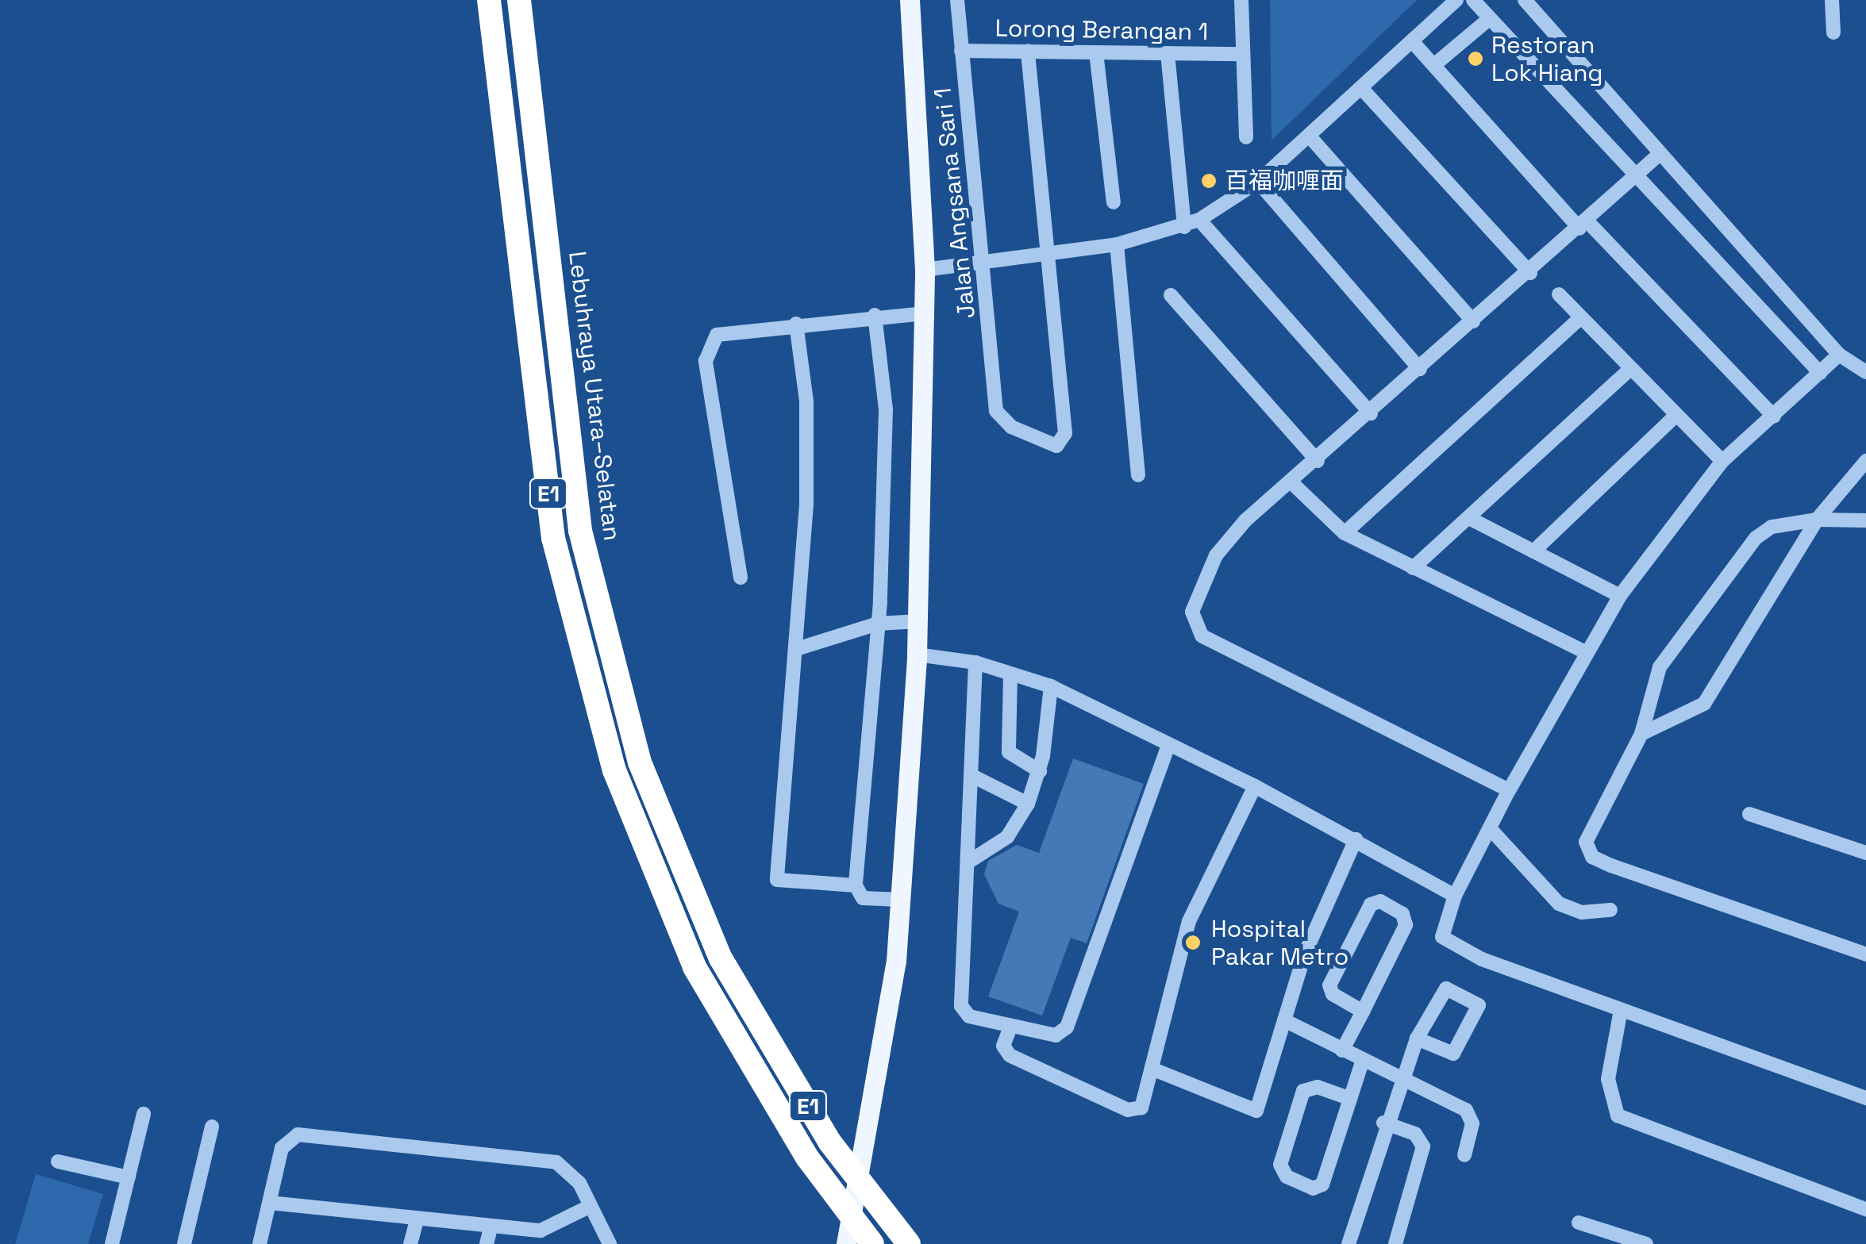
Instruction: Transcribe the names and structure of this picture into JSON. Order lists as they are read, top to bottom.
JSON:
{
  "streets": {
    "highway": ["Lebuhraya Utara–Selatan", "E1"],
    "street": ["Lorong Berangan 1", "Jalan Angsana Sari 1"]
  },
  "crossings": [
    ["Lorong Berangan 1", "Jalan Angsana Sari 1"]
  ],
  "places": ["Restoran Lok Hiang", "百福咖喱面", "Hospital Pakar Metro"]
}
